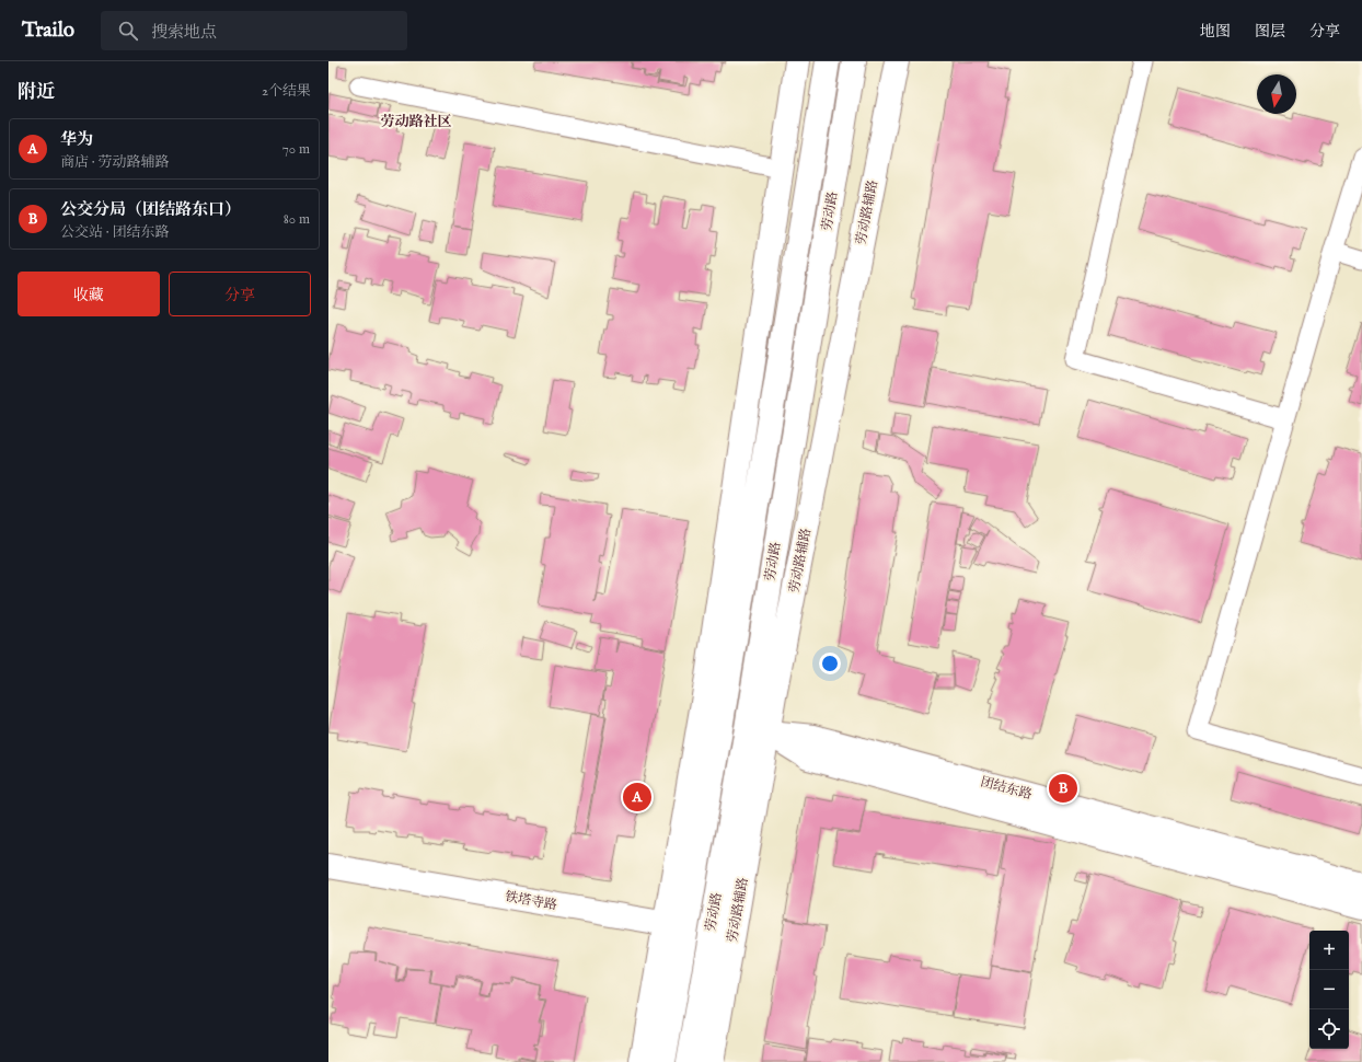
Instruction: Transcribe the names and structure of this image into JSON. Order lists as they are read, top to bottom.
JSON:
{
  "streets": {
    "street": [
      "劳动路",
      "劳动路辅路",
      "团结东路",
      "铁塔寺路"
    ]
  },
  "crossings": [
    ["劳动路", "劳动路辅路"],
    ["劳动路", "团结东路"],
    ["劳动路", "铁塔寺路"],
    ["劳动路辅路", "团结东路"],
    ["劳动路辅路", "铁塔寺路"]
  ],
  "districts": ["劳动路社区"],
  "north": "bottom",
  "page": {
    "header": "Trailo",
    "search": "搜索地点",
    "nav": ["地图", "图层", "分享"],
    "heading": ["附近", "2个结果"],
    "list": [
      {
        "mark": "A",
        "name": "华为",
        "note": "商店 · 劳动路辅路",
        "value": "70 m"
      },
      {
        "mark": "B",
        "name": "公交分局（团结路东口）",
        "note": "公交站 · 团结东路",
        "value": "80 m"
      }
    ],
    "buttons": ["收藏", "分享"],
    "pins": ["B", "A"],
    "map_buttons": ["+", "−"]
  }
}
